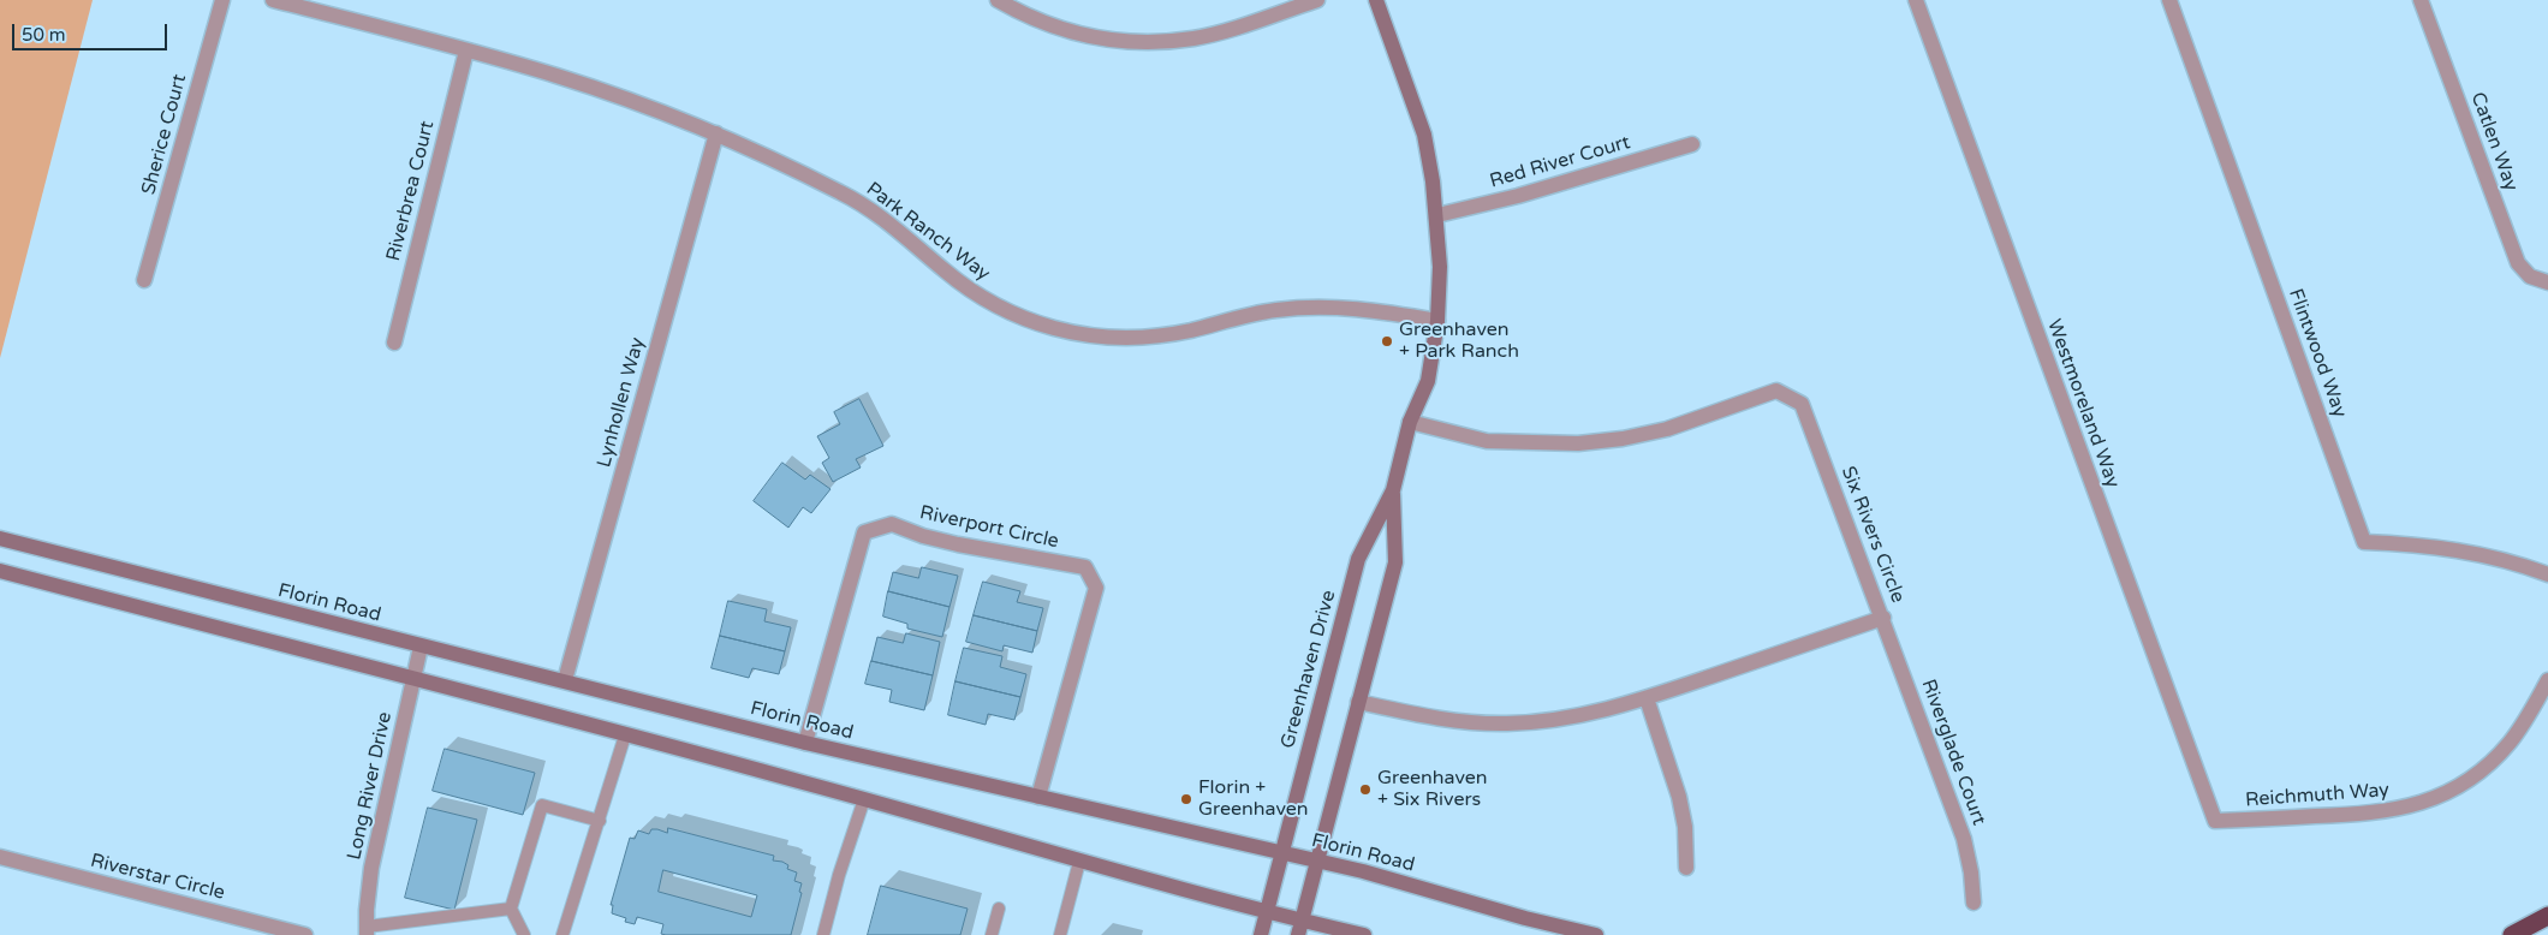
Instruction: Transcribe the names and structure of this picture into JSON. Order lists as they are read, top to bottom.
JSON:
{
  "streets": {
    "main road": ["Florin Road", "Greenhaven Drive"],
    "street": [
      "Sherice Court",
      "Catlen Way",
      "Red River Court",
      "Riverbrea Court",
      "Park Ranch Way",
      "Flintwood Way",
      "Lynhollen Way",
      "Westmoreland Way",
      "Riverport Circle",
      "Six Rivers Circle",
      "Riverglade Court",
      "Long River Drive",
      "Reichmuth Way",
      "Riverstar Circle"
    ]
  },
  "crossings": [
    ["Red River Court", "Greenhaven Drive"],
    ["Riverbrea Court", "Park Ranch Way"],
    ["Park Ranch Way", "Lynhollen Way"],
    ["Park Ranch Way", "Greenhaven Drive"],
    ["Lynhollen Way", "Florin Road"],
    ["Westmoreland Way", "Reichmuth Way"],
    ["Riverport Circle", "Florin Road"],
    ["Six Rivers Circle", "Greenhaven Drive"],
    ["Six Rivers Circle", "Riverglade Court"],
    ["Florin Road", "Greenhaven Drive"],
    ["Florin Road", "Long River Drive"]
  ],
  "places": ["Greenhaven + Park Ranch", "Greenhaven + Six Rivers", "Florin + Greenhaven"],
  "scale_bar": "50 m"
}
